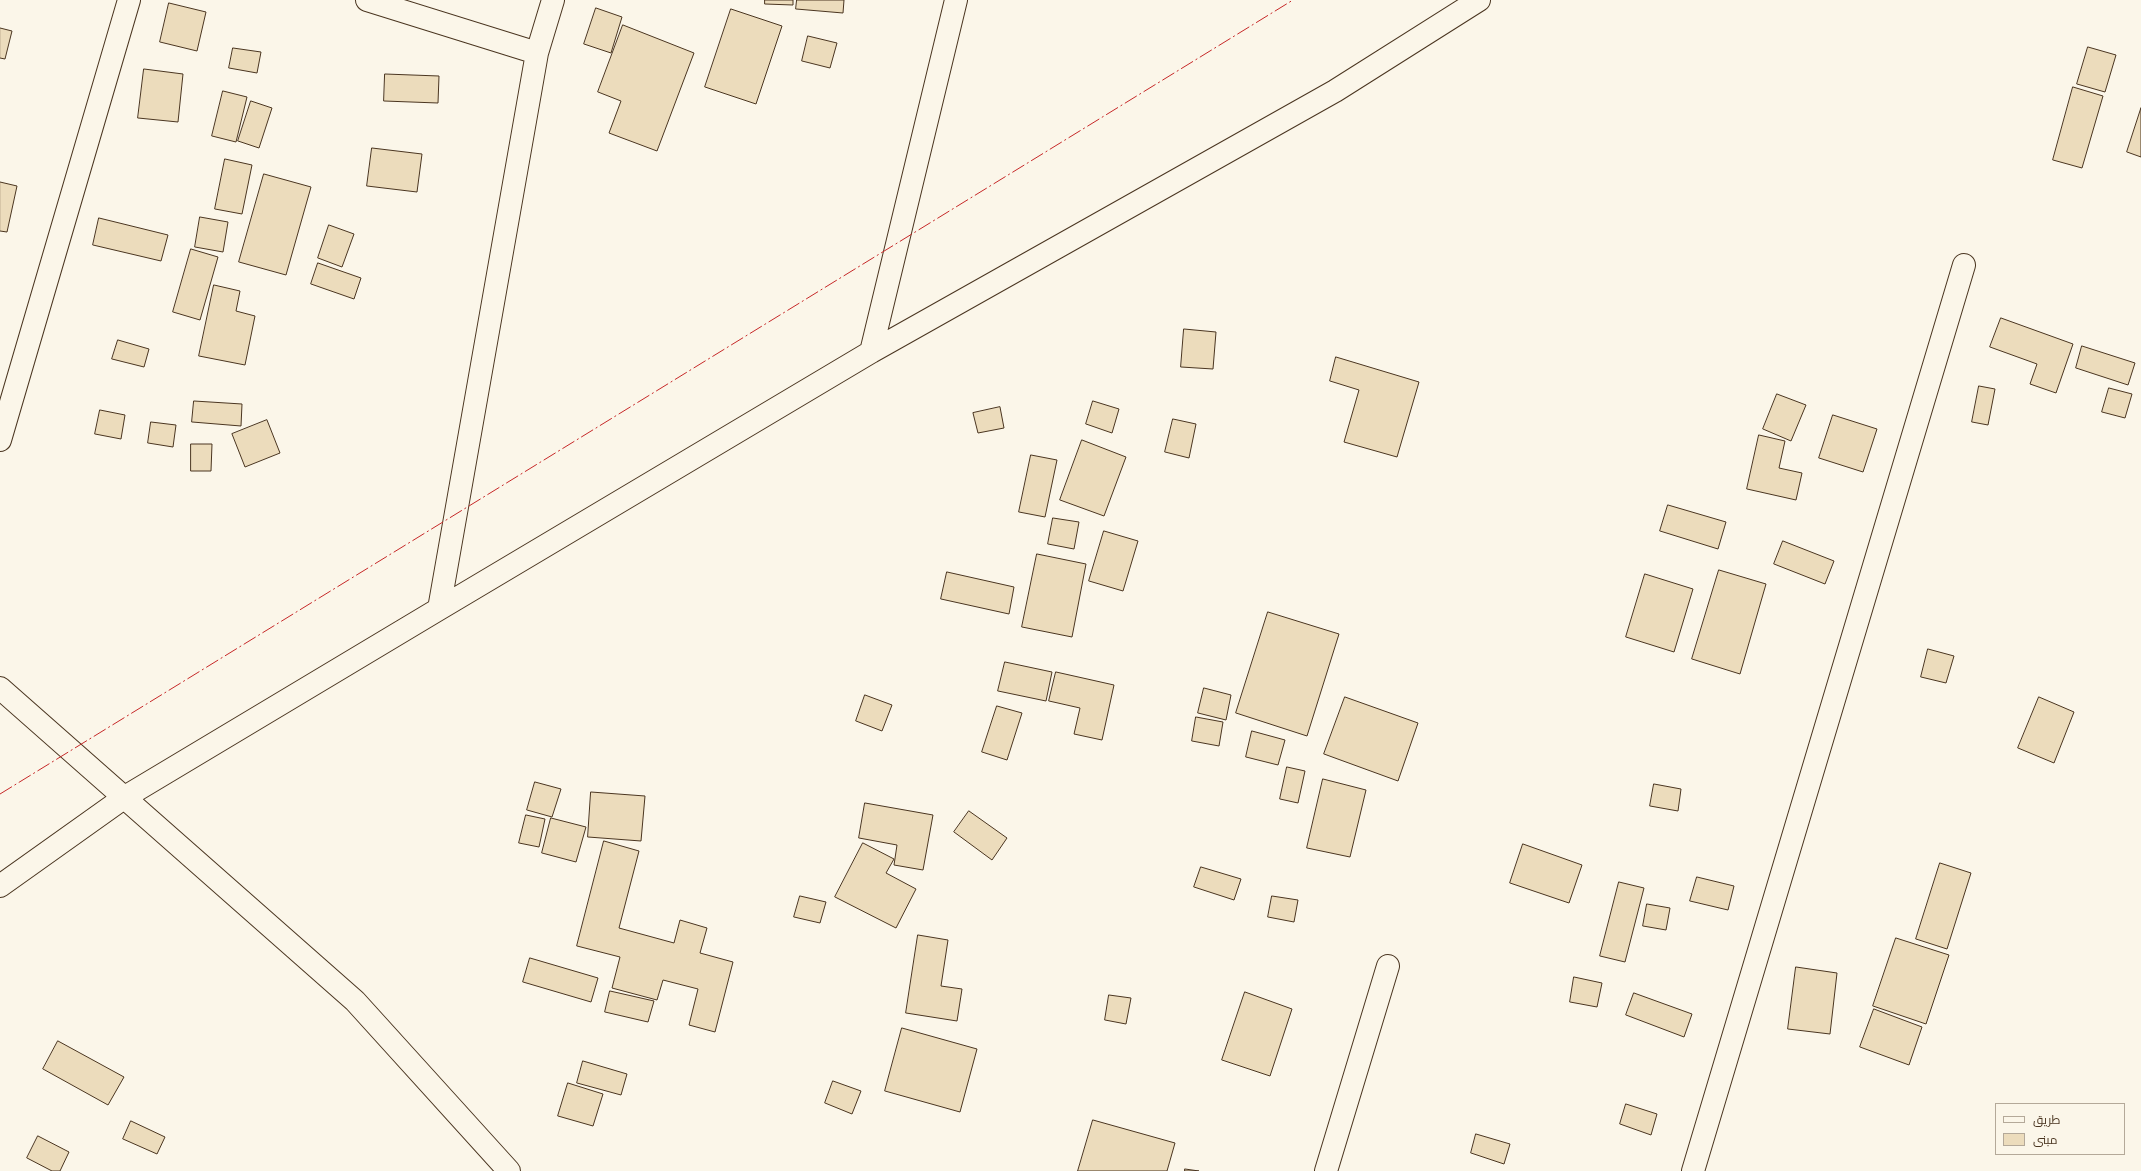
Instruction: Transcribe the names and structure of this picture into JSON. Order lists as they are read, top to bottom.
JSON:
{
  "legend": ["طريق", "مبنى"]
}
